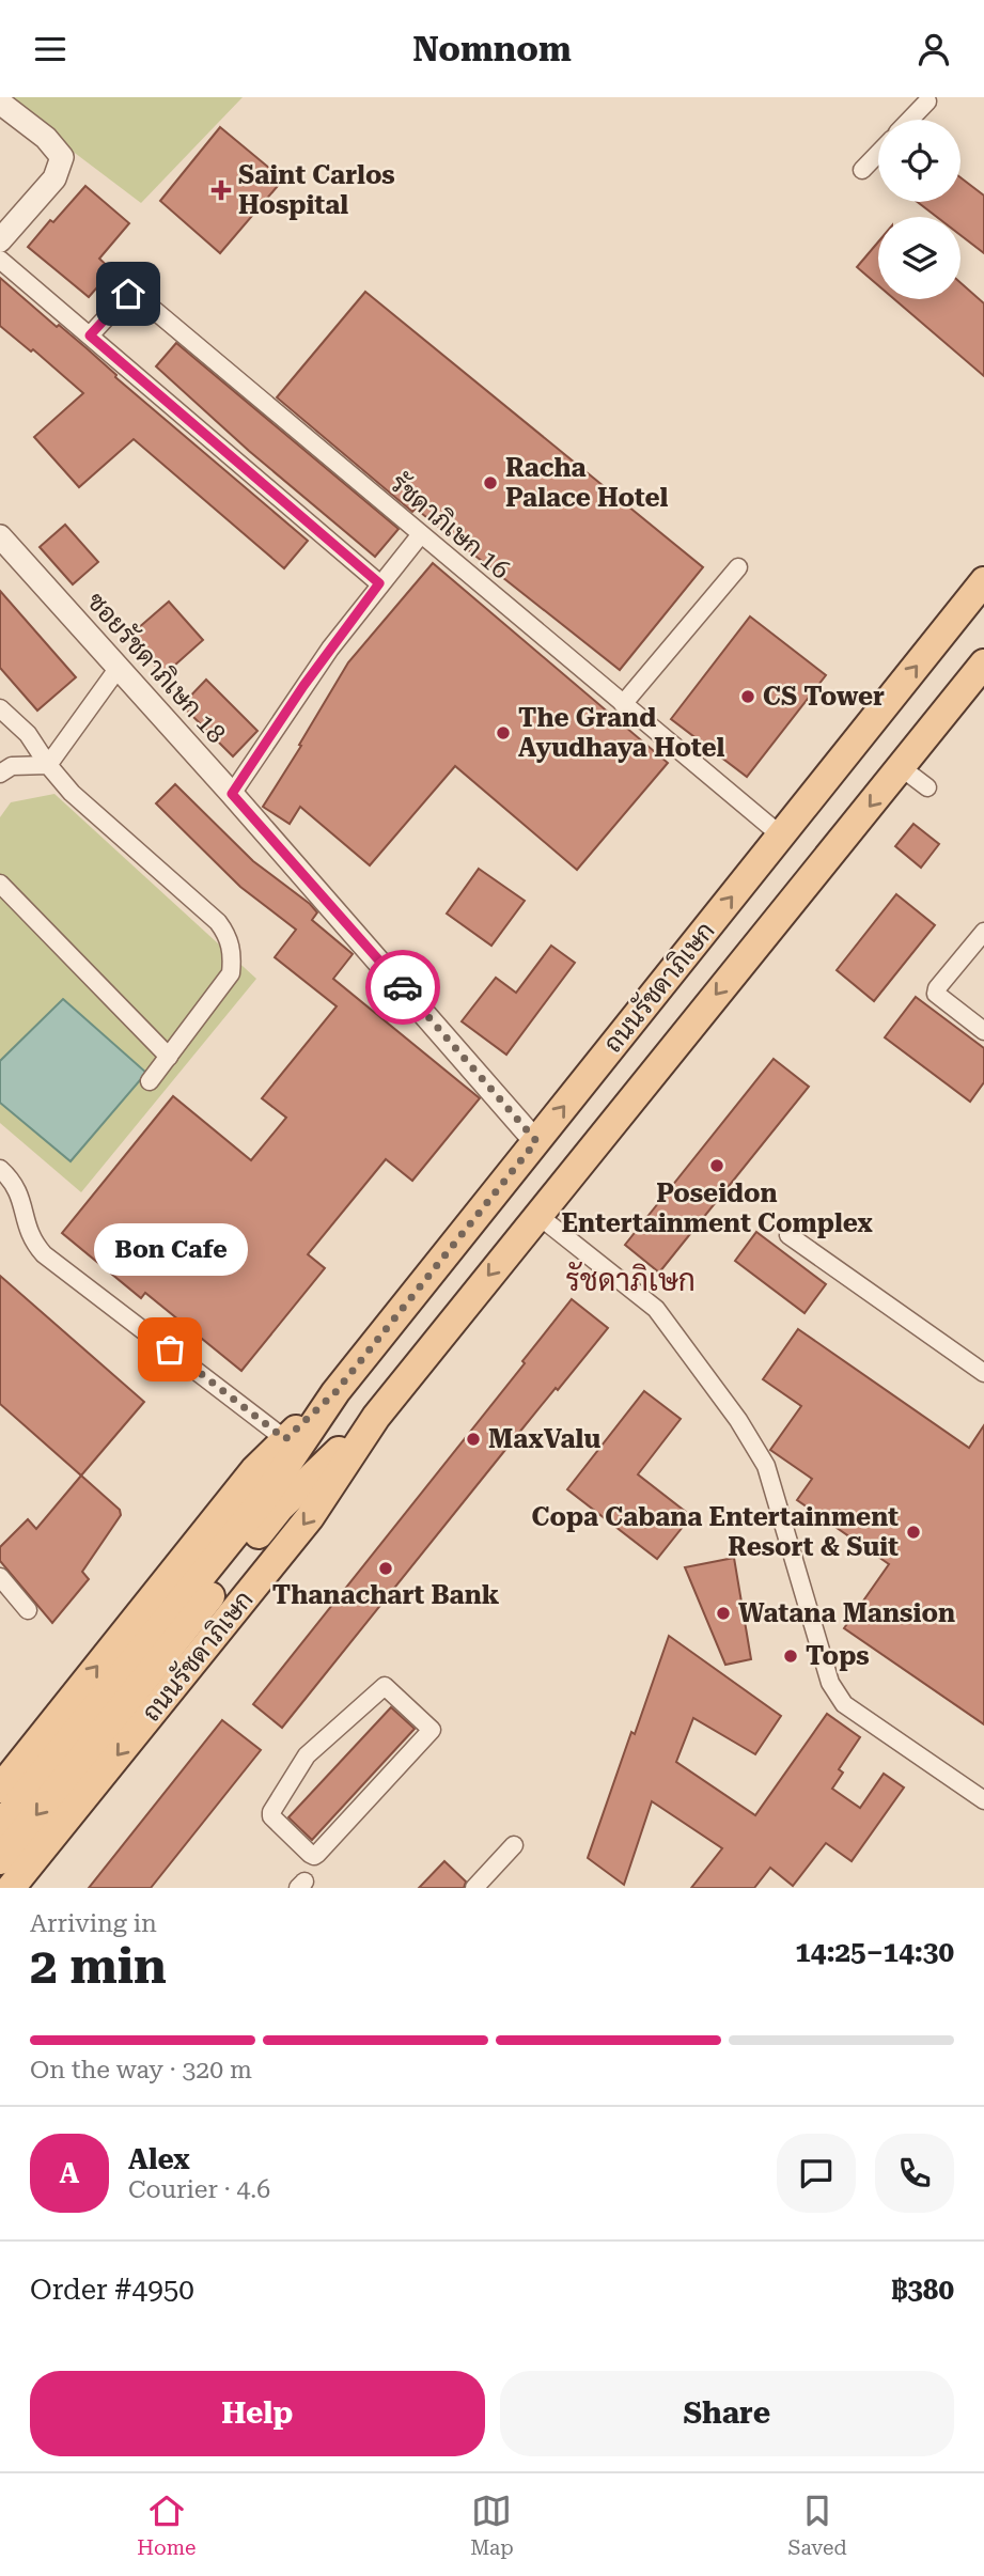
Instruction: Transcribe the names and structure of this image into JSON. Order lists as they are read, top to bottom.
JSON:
{
  "streets": {
    "main road": ["ถนนรัชดาภิเษก"],
    "street": ["รัชดาภิเษก 16", "ซอยรัชดาภิเษก 18"]
  },
  "crossings": [
    ["รัชดาภิเษก 16", "ถนนรัชดาภิเษก"],
    ["ซอยรัชดาภิเษก 18", "ถนนรัชดาภิเษก"]
  ],
  "districts": ["รัชดาภิเษก"],
  "places": {
    "health": ["Saint Carlos Hospital"],
    "other": [
      "Racha Palace Hotel",
      "CS Tower",
      "The Grand Ayudhaya Hotel",
      "Poseidon Entertainment Complex",
      "Bon Cafe",
      "MaxValu",
      "Copa Cabana Entertainment Resort & Suit",
      "Thanachart Bank",
      "Watana Mansion",
      "Tops"
    ]
  },
  "page": {
    "header": "Nomnom",
    "bubble": "Bon Cafe",
    "heading": ["2 min", "Arriving in", "14:25–14:30"],
    "panel": [
      "Alex",
      "Courier · 4.6",
      "Order #4950",
      "฿380"
    ],
    "bar": "On the way · 320 m",
    "round": "A",
    "buttons": ["Help", "Share"],
    "tabs": ["Home", "Map", "Saved"]
  }
}
